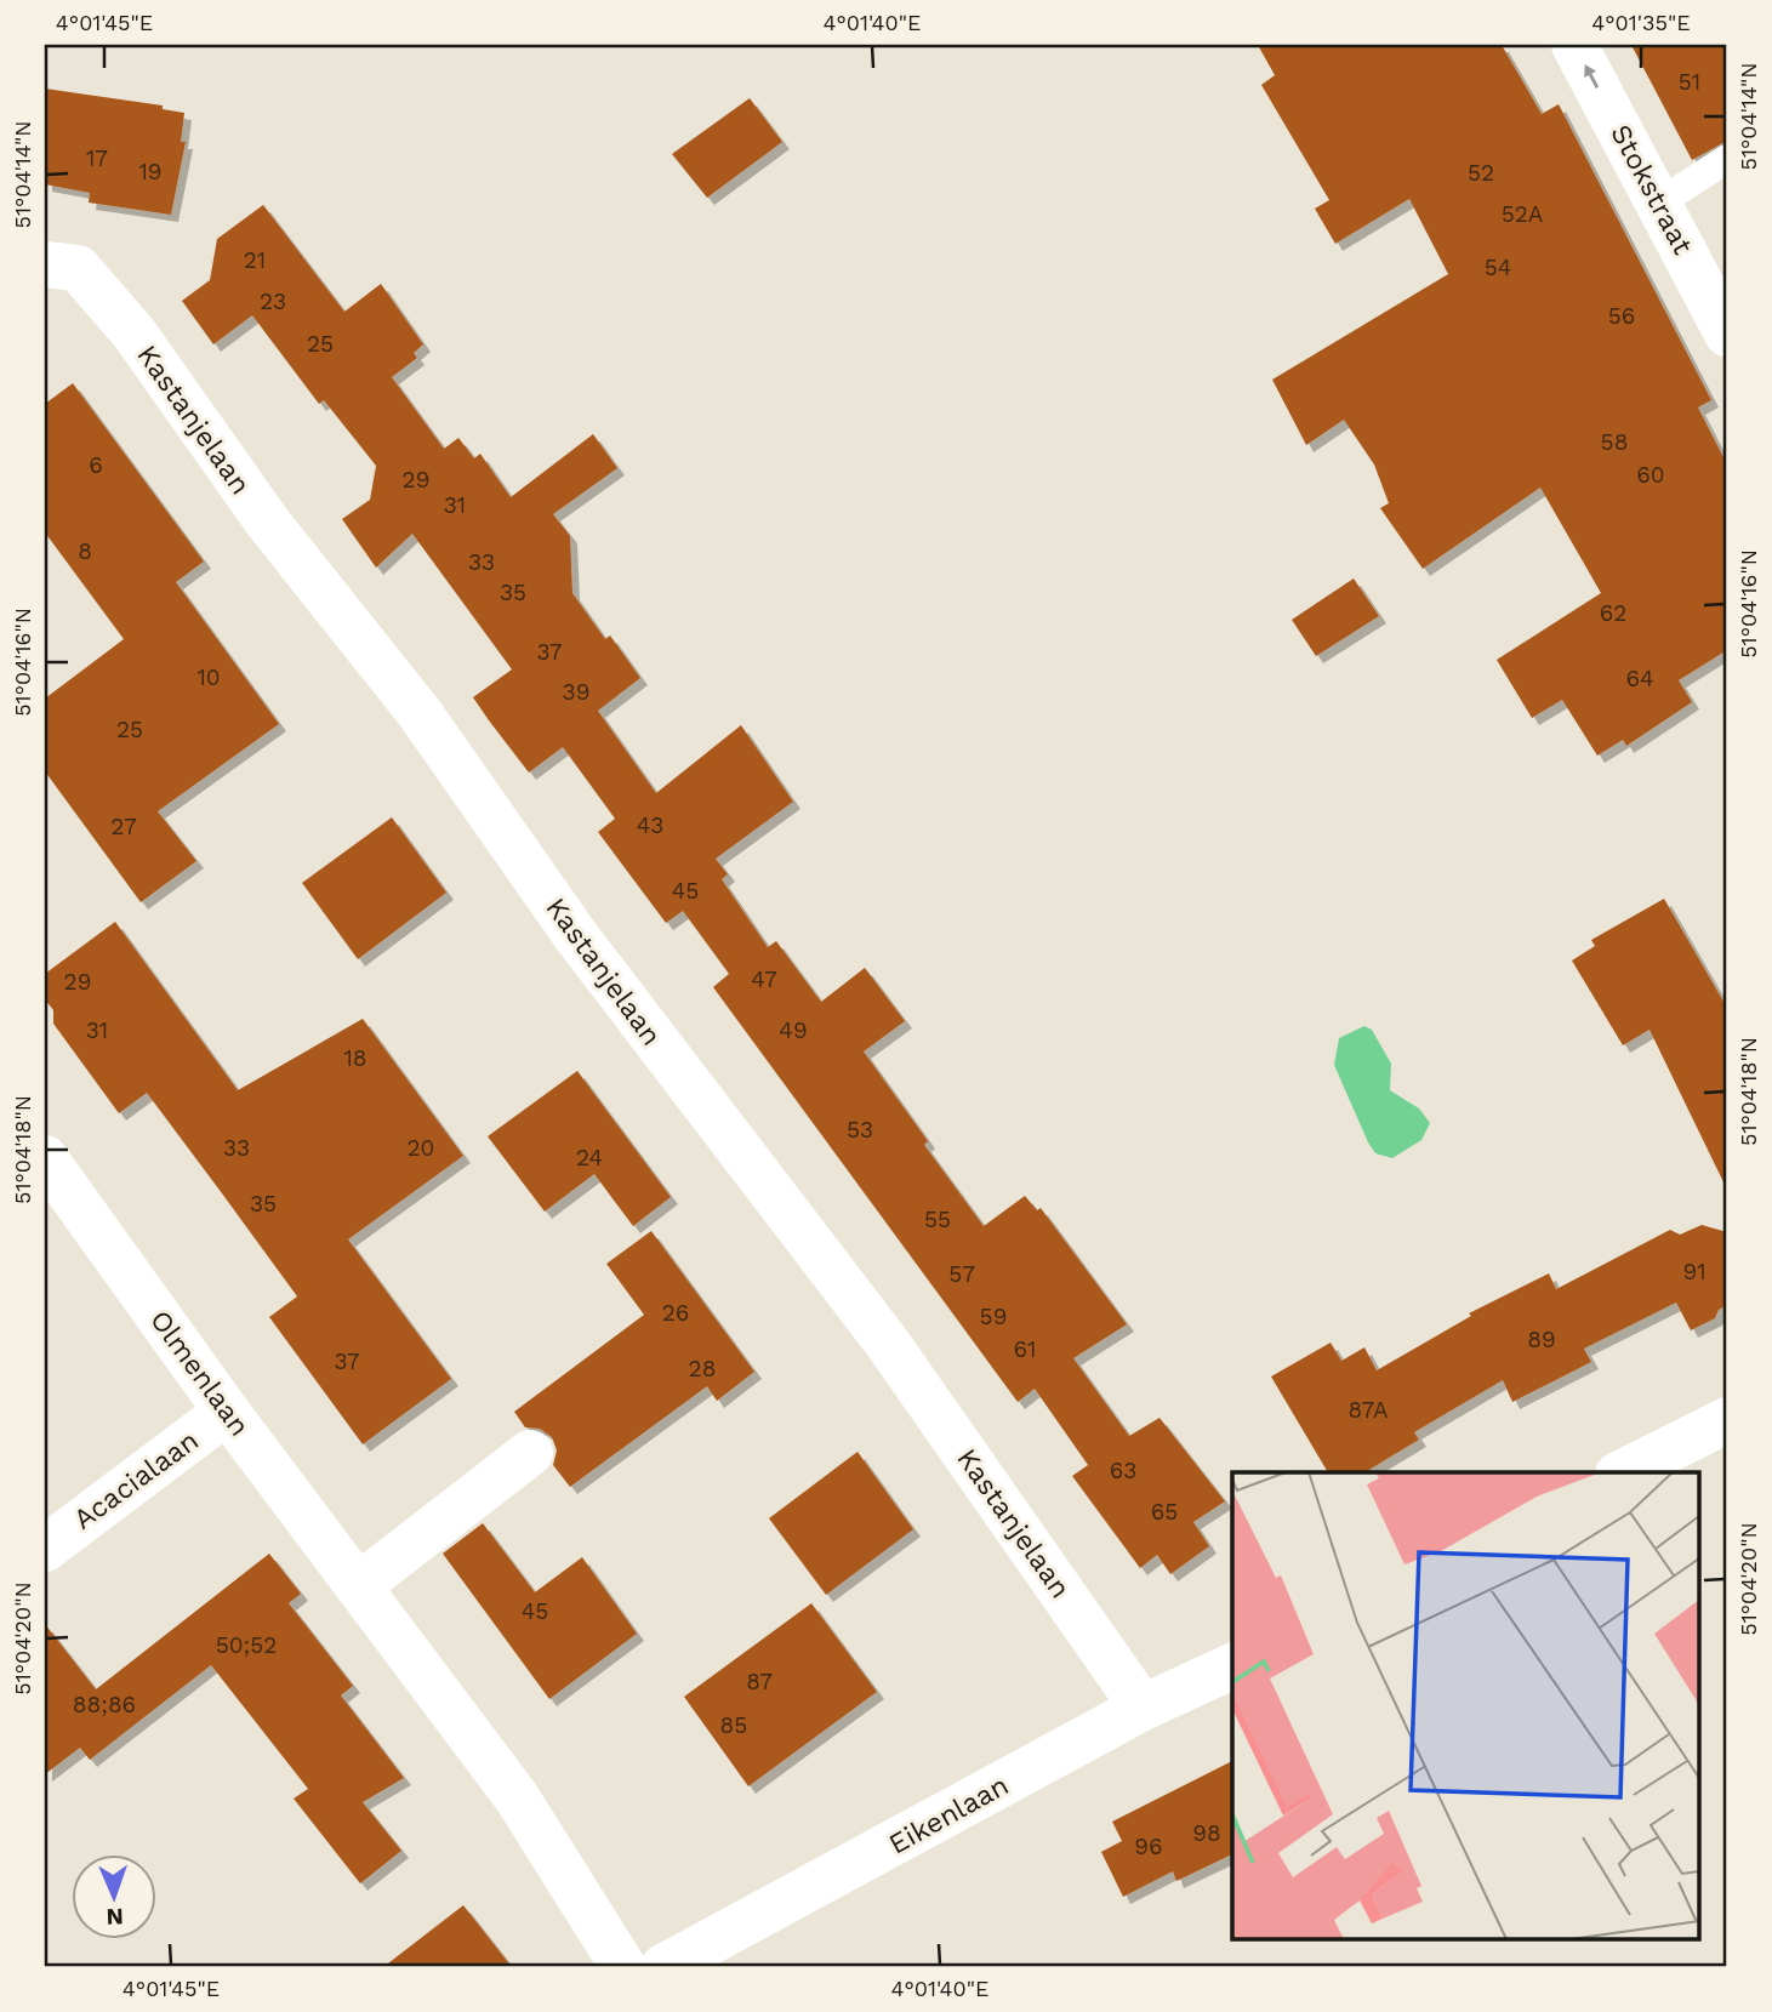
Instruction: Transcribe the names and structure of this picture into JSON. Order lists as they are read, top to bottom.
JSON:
{
  "streets": {
    "street": [
      "Stokstraat",
      "Kastanjelaan",
      "Olmenlaan",
      "Acacialaan",
      "Eikenlaan"
    ]
  },
  "crossings": [
    ["Kastanjelaan", "Eikenlaan"],
    ["Olmenlaan", "Acacialaan"]
  ],
  "one_way": ["Stokstraat"],
  "house_numbers": [
    "51",
    "17",
    "19",
    "52",
    "52A",
    "21",
    "54",
    "23",
    "56",
    "25",
    "58",
    "6",
    "60",
    "29",
    "31",
    "8",
    "33",
    "35",
    "62",
    "37",
    "10",
    "64",
    "39",
    "25",
    "43",
    "27",
    "45",
    "47",
    "29",
    "31",
    "49",
    "18",
    "53",
    "33",
    "20",
    "24",
    "35",
    "55",
    "91",
    "57",
    "26",
    "59",
    "89",
    "61",
    "37",
    "28",
    "87A",
    "63",
    "65",
    "45",
    "50;52",
    "87",
    "88;86",
    "85",
    "98",
    "96"
  ],
  "north": "bottom",
  "coordinates": [
    "4°01'45\"E",
    "4°01'40\"E",
    "4°01'35\"E",
    "51°04'14\"N",
    "51°04'16\"N",
    "51°04'18\"N",
    "51°04'20\"N"
  ]
}
